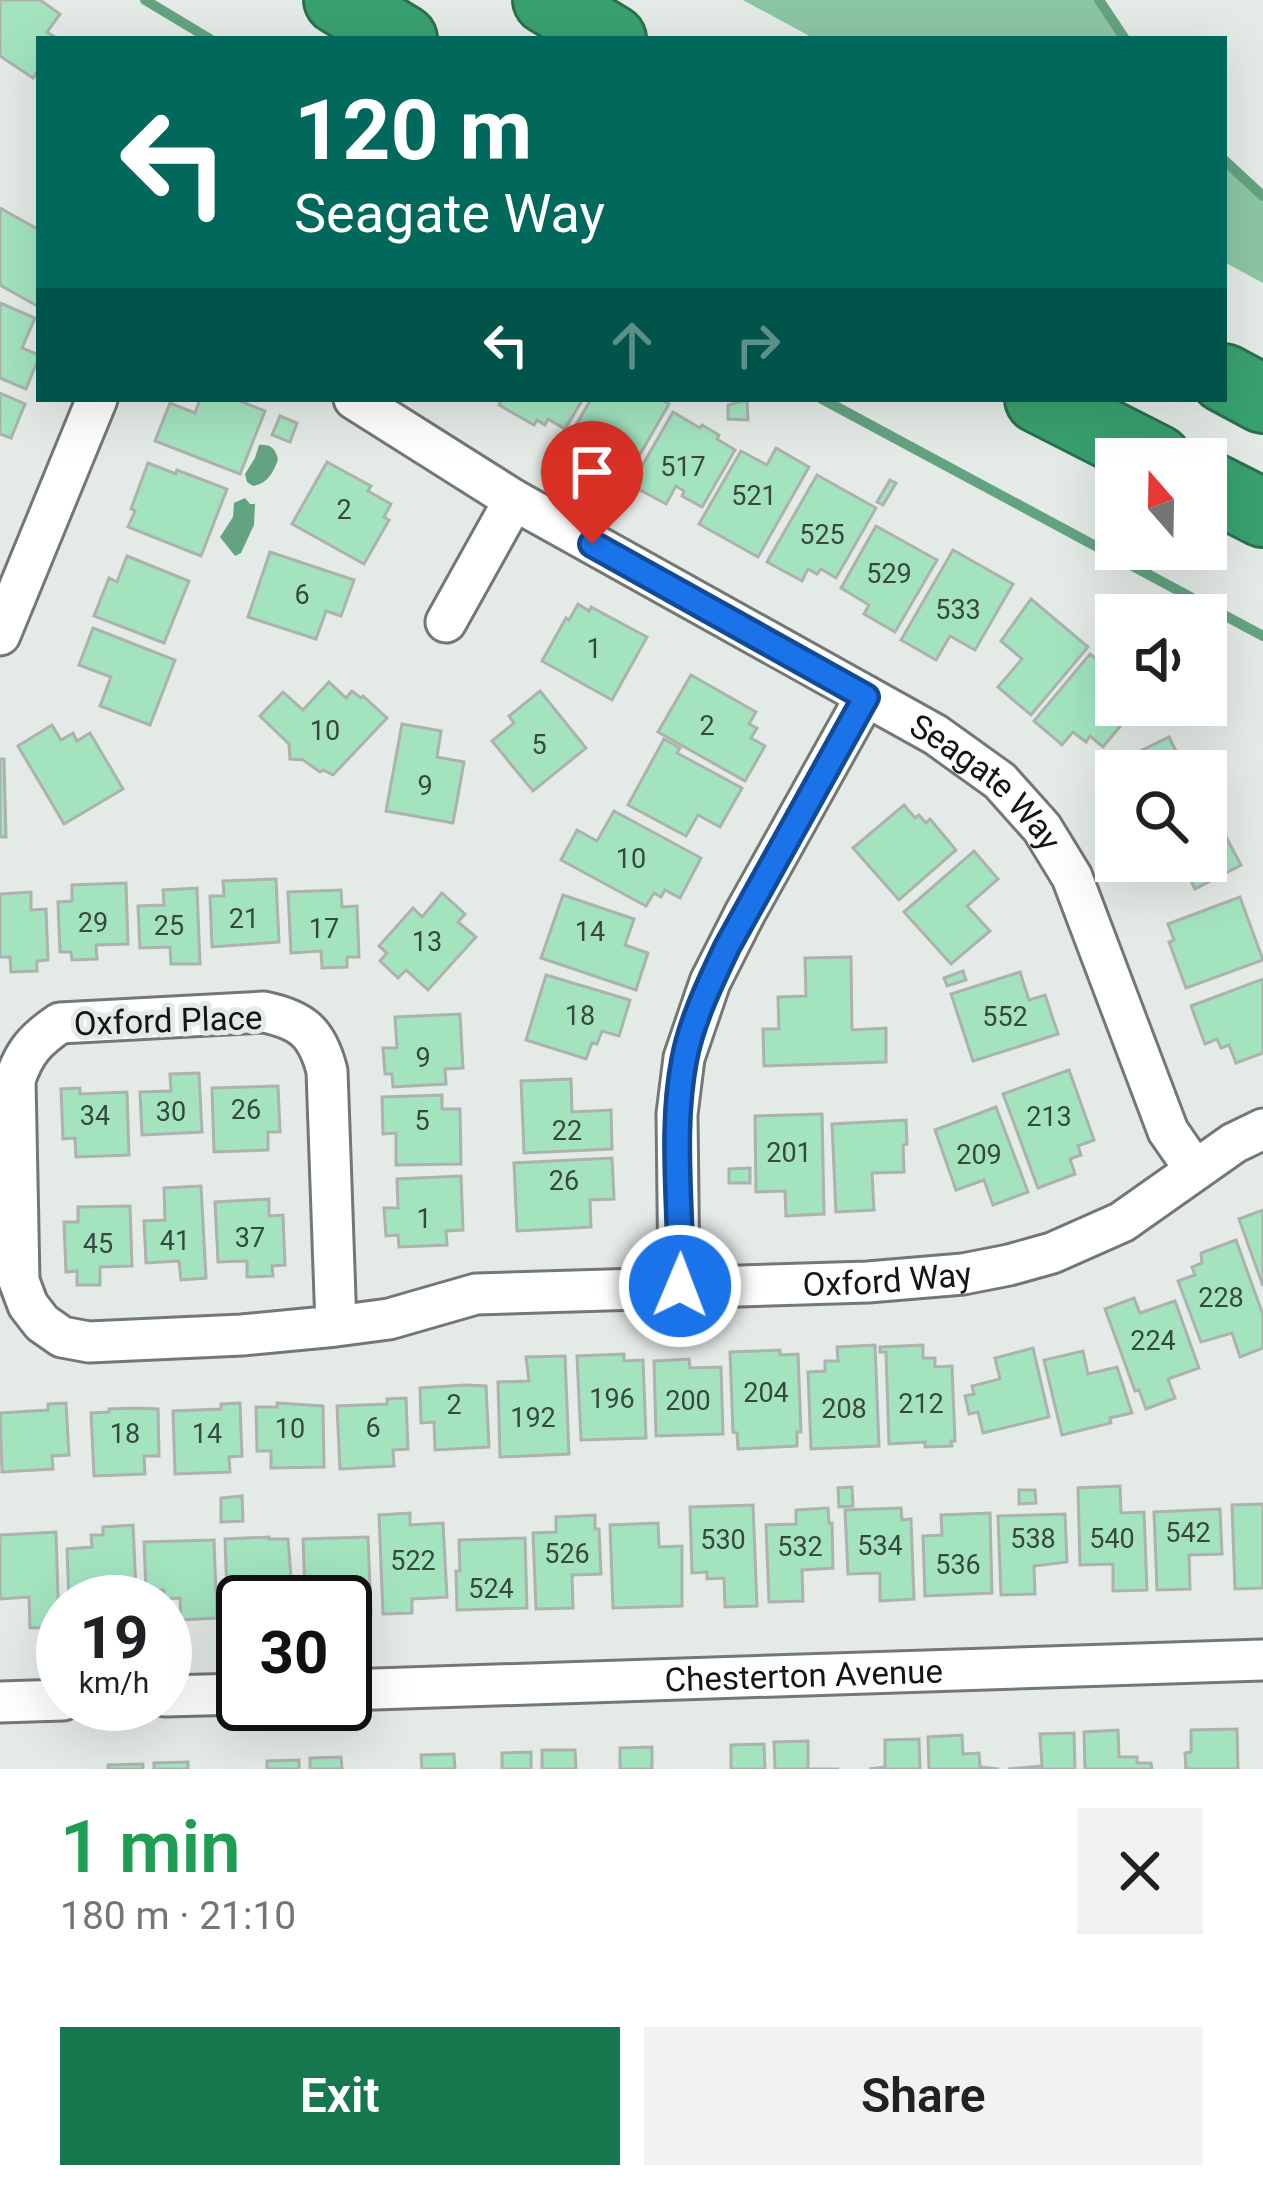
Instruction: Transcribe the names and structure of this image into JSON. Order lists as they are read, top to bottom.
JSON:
{
  "streets": {
    "street": [
      "Seagate Way",
      "Oxford Place",
      "Oxford Way",
      "Chesterton Avenue"
    ]
  },
  "crossings": [
    ["Seagate Way", "Oxford Way"],
    ["Oxford Place", "Oxford Way"]
  ],
  "house_numbers": [
    "517",
    "521",
    "2",
    "525",
    "529",
    "6",
    "533",
    "1",
    "2",
    "10",
    "5",
    "9",
    "10",
    "21",
    "29",
    "25",
    "17",
    "14",
    "13",
    "18",
    "552",
    "9",
    "26",
    "30",
    "34",
    "213",
    "5",
    "22",
    "201",
    "209",
    "26",
    "1",
    "37",
    "41",
    "45",
    "228",
    "224",
    "204",
    "196",
    "200",
    "212",
    "2",
    "208",
    "192",
    "6",
    "10",
    "18",
    "14",
    "542",
    "538",
    "540",
    "530",
    "534",
    "532",
    "526",
    "522",
    "536",
    "524"
  ],
  "north": "top",
  "page": {
    "turn": ["120 m", "Seagate Way"],
    "speed": "19 km/h",
    "limit": "30",
    "heading": ["1 min", "180 m · 21:10"],
    "buttons": ["Exit", "Share"]
  }
}
